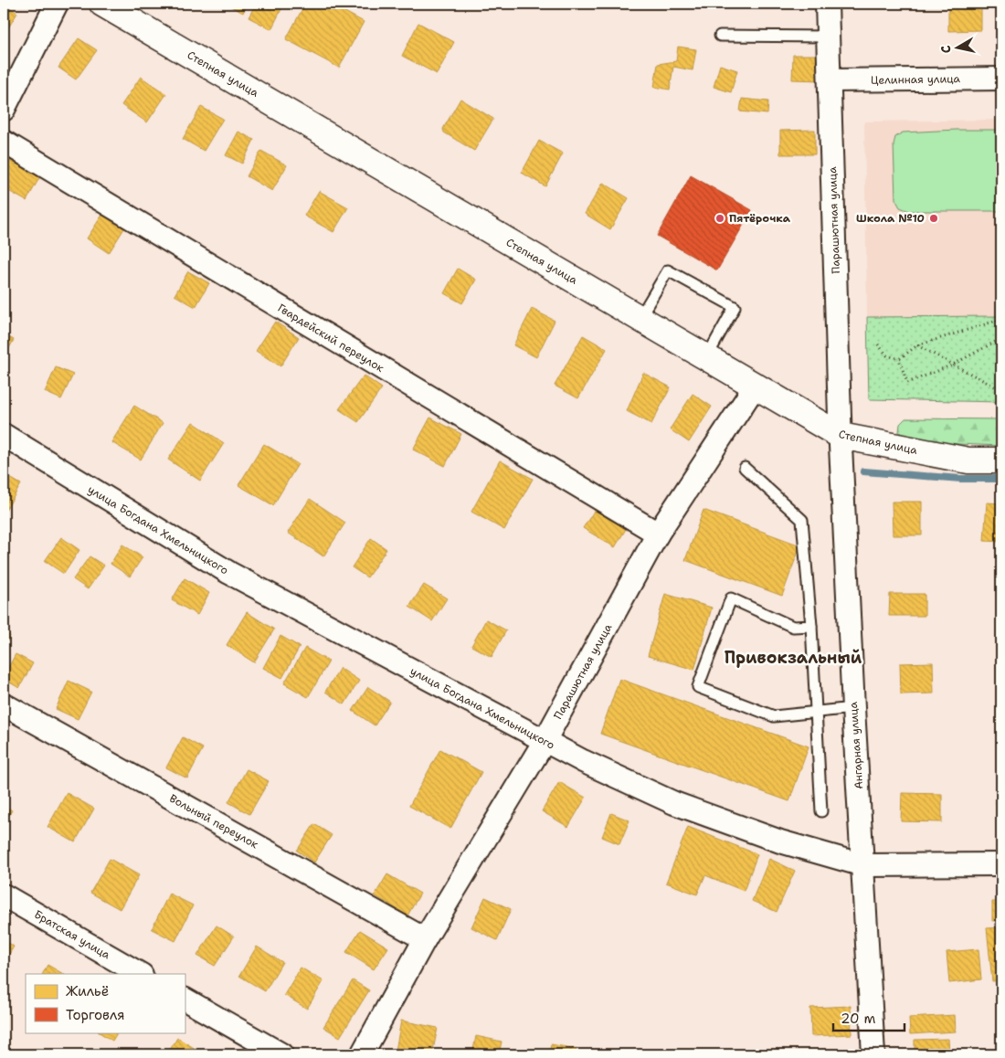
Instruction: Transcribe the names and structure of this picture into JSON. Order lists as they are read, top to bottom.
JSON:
{
  "streets": {
    "street": [
      "Степная улица",
      "Целинная улица",
      "Парашютная улица",
      "Гвардейский переулок",
      "улица Богдана Хмельницкого",
      "Ангарная улица",
      "Вольный переулок",
      "Братская улица"
    ]
  },
  "crossings": [
    ["Степная улица", "Парашютная улица"],
    ["Степная улица", "Ангарная улица"],
    ["Целинная улица", "Парашютная улица"],
    ["Парашютная улица", "Гвардейский переулок"],
    ["Парашютная улица", "улица Богдана Хмельницкого"],
    ["Парашютная улица", "Ангарная улица"],
    ["Парашютная улица", "Вольный переулок"],
    ["улица Богдана Хмельницкого", "Ангарная улица"]
  ],
  "districts": ["Привокзальный"],
  "places": ["Пятёрочка", "Школа №10"],
  "legend": ["Жильё", "Торговля"],
  "scale_bar": "20 m",
  "north": "left"
}
